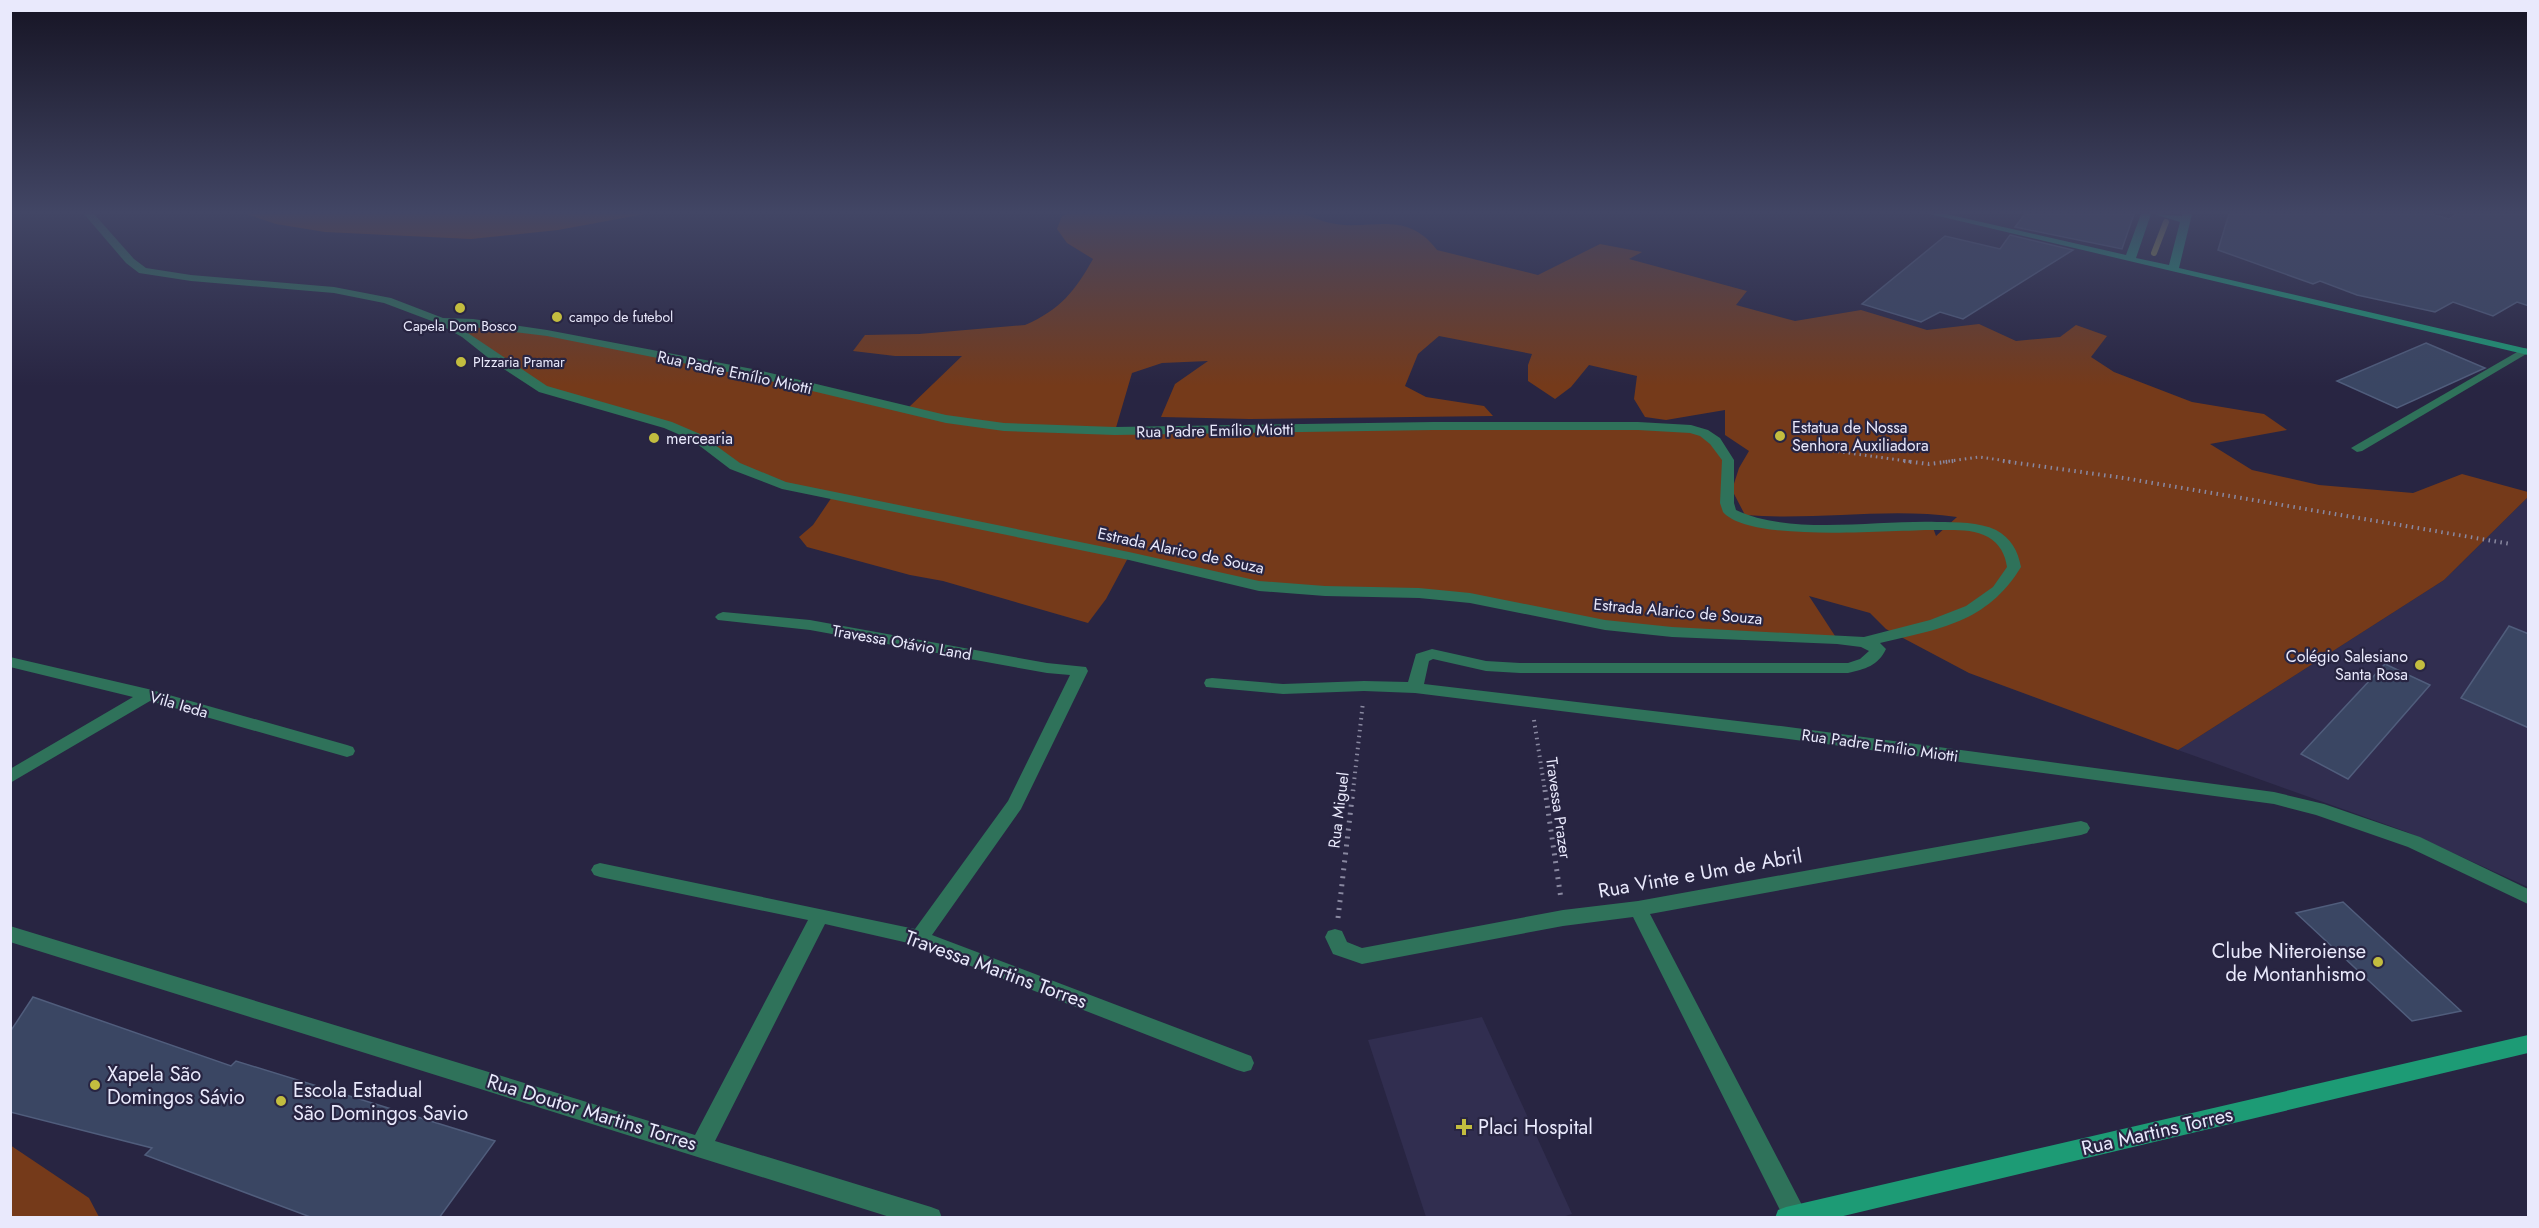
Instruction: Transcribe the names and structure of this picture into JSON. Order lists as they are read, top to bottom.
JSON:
{
  "streets": {
    "main road": ["Rua Martins Torres"],
    "street": [
      "Rua Padre Emílio Miotti",
      "Estrada Alarico de Souza",
      "Travessa Otávio Land",
      "Vila Ieda",
      "Rua Vinte e Um de Abril",
      "Travessa Martins Torres",
      "Rua Doutor Martins Torres"
    ],
    "path": ["Travessa Prazer", "Rua Miguel"]
  },
  "crossings": [
    ["Rua Padre Emílio Miotti", "Estrada Alarico de Souza"],
    ["Rua Padre Emílio Miotti", "Travessa Prazer"],
    ["Rua Padre Emílio Miotti", "Rua Miguel"],
    ["Travessa Otávio Land", "Travessa Martins Torres"],
    ["Travessa Prazer", "Rua Vinte e Um de Abril"],
    ["Rua Miguel", "Rua Vinte e Um de Abril"]
  ],
  "places": {
    "other": [
      "Capela Dom Bosco",
      "campo de futebol",
      "PIzzaria Pramar",
      "Estatua de Nossa Senhora Auxiliadora",
      "mercearia",
      "Colégio Salesiano Santa Rosa",
      "Clube Niteroiense de Montanhismo",
      "Xapela São Domingos Sávio",
      "Escola Estadual São Domingos Savio"
    ],
    "health": ["Placi Hospital"]
  }
}
